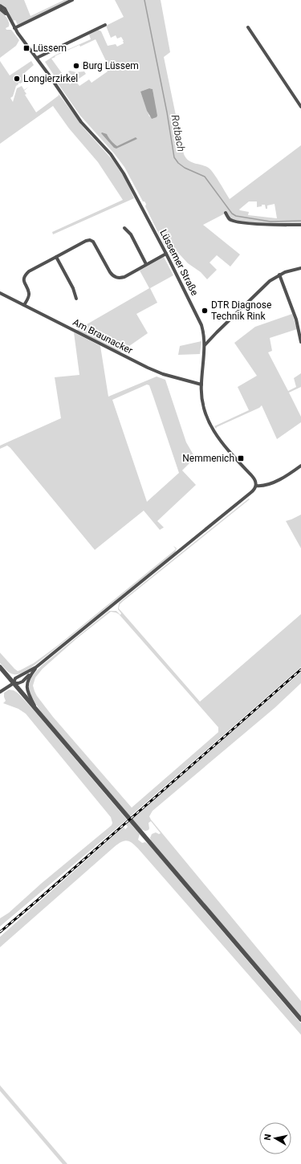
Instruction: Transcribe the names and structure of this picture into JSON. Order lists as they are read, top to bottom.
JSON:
{
  "streets": {
    "street": ["Lüssemer Straße", "Am Braunacker"]
  },
  "crossings": [
    ["Lüssemer Straße", "Am Braunacker"]
  ],
  "water": ["Rotbach"],
  "places": {
    "transit": ["Lüssem", "Nemmenich"],
    "other": ["Burg Lüssem", "Longierzirkel", "DTR Diagnose Technik Rink"]
  },
  "north": "left"
}
